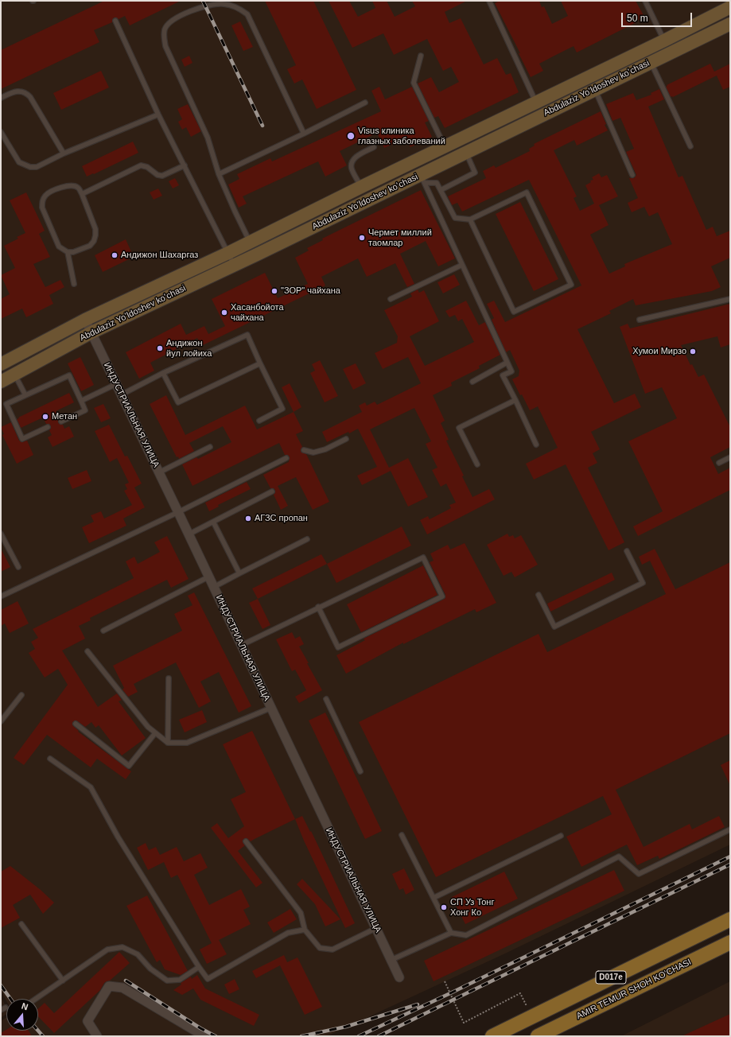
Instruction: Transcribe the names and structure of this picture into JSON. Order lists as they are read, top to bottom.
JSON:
{
  "streets": {
    "main road": ["Abdulaziz Yoʻldoshev koʻchasi", "D017e", "AMIR TEMUR SHOH KO'CHASI"],
    "street": ["ИНДУСТРИАЛЬНАЯ УЛИЦА"]
  },
  "crossings": [
    ["Abdulaziz Yoʻldoshev koʻchasi", "ИНДУСТРИАЛЬНАЯ УЛИЦА"]
  ],
  "places": [
    "Visus клиника глазных заболеваний",
    "Чермет миллий таомлар",
    "Андижон Шахаргаз",
    "\"ЗОР\" чайхана",
    "Хасанбойота чайхана",
    "Андижон йул лойиха",
    "Хумои Мирзо",
    "Метан",
    "АГЗС пропан",
    "СП Уз Тонг Хонг Ко"
  ],
  "scale_bar": "50 m",
  "north": "top"
}
